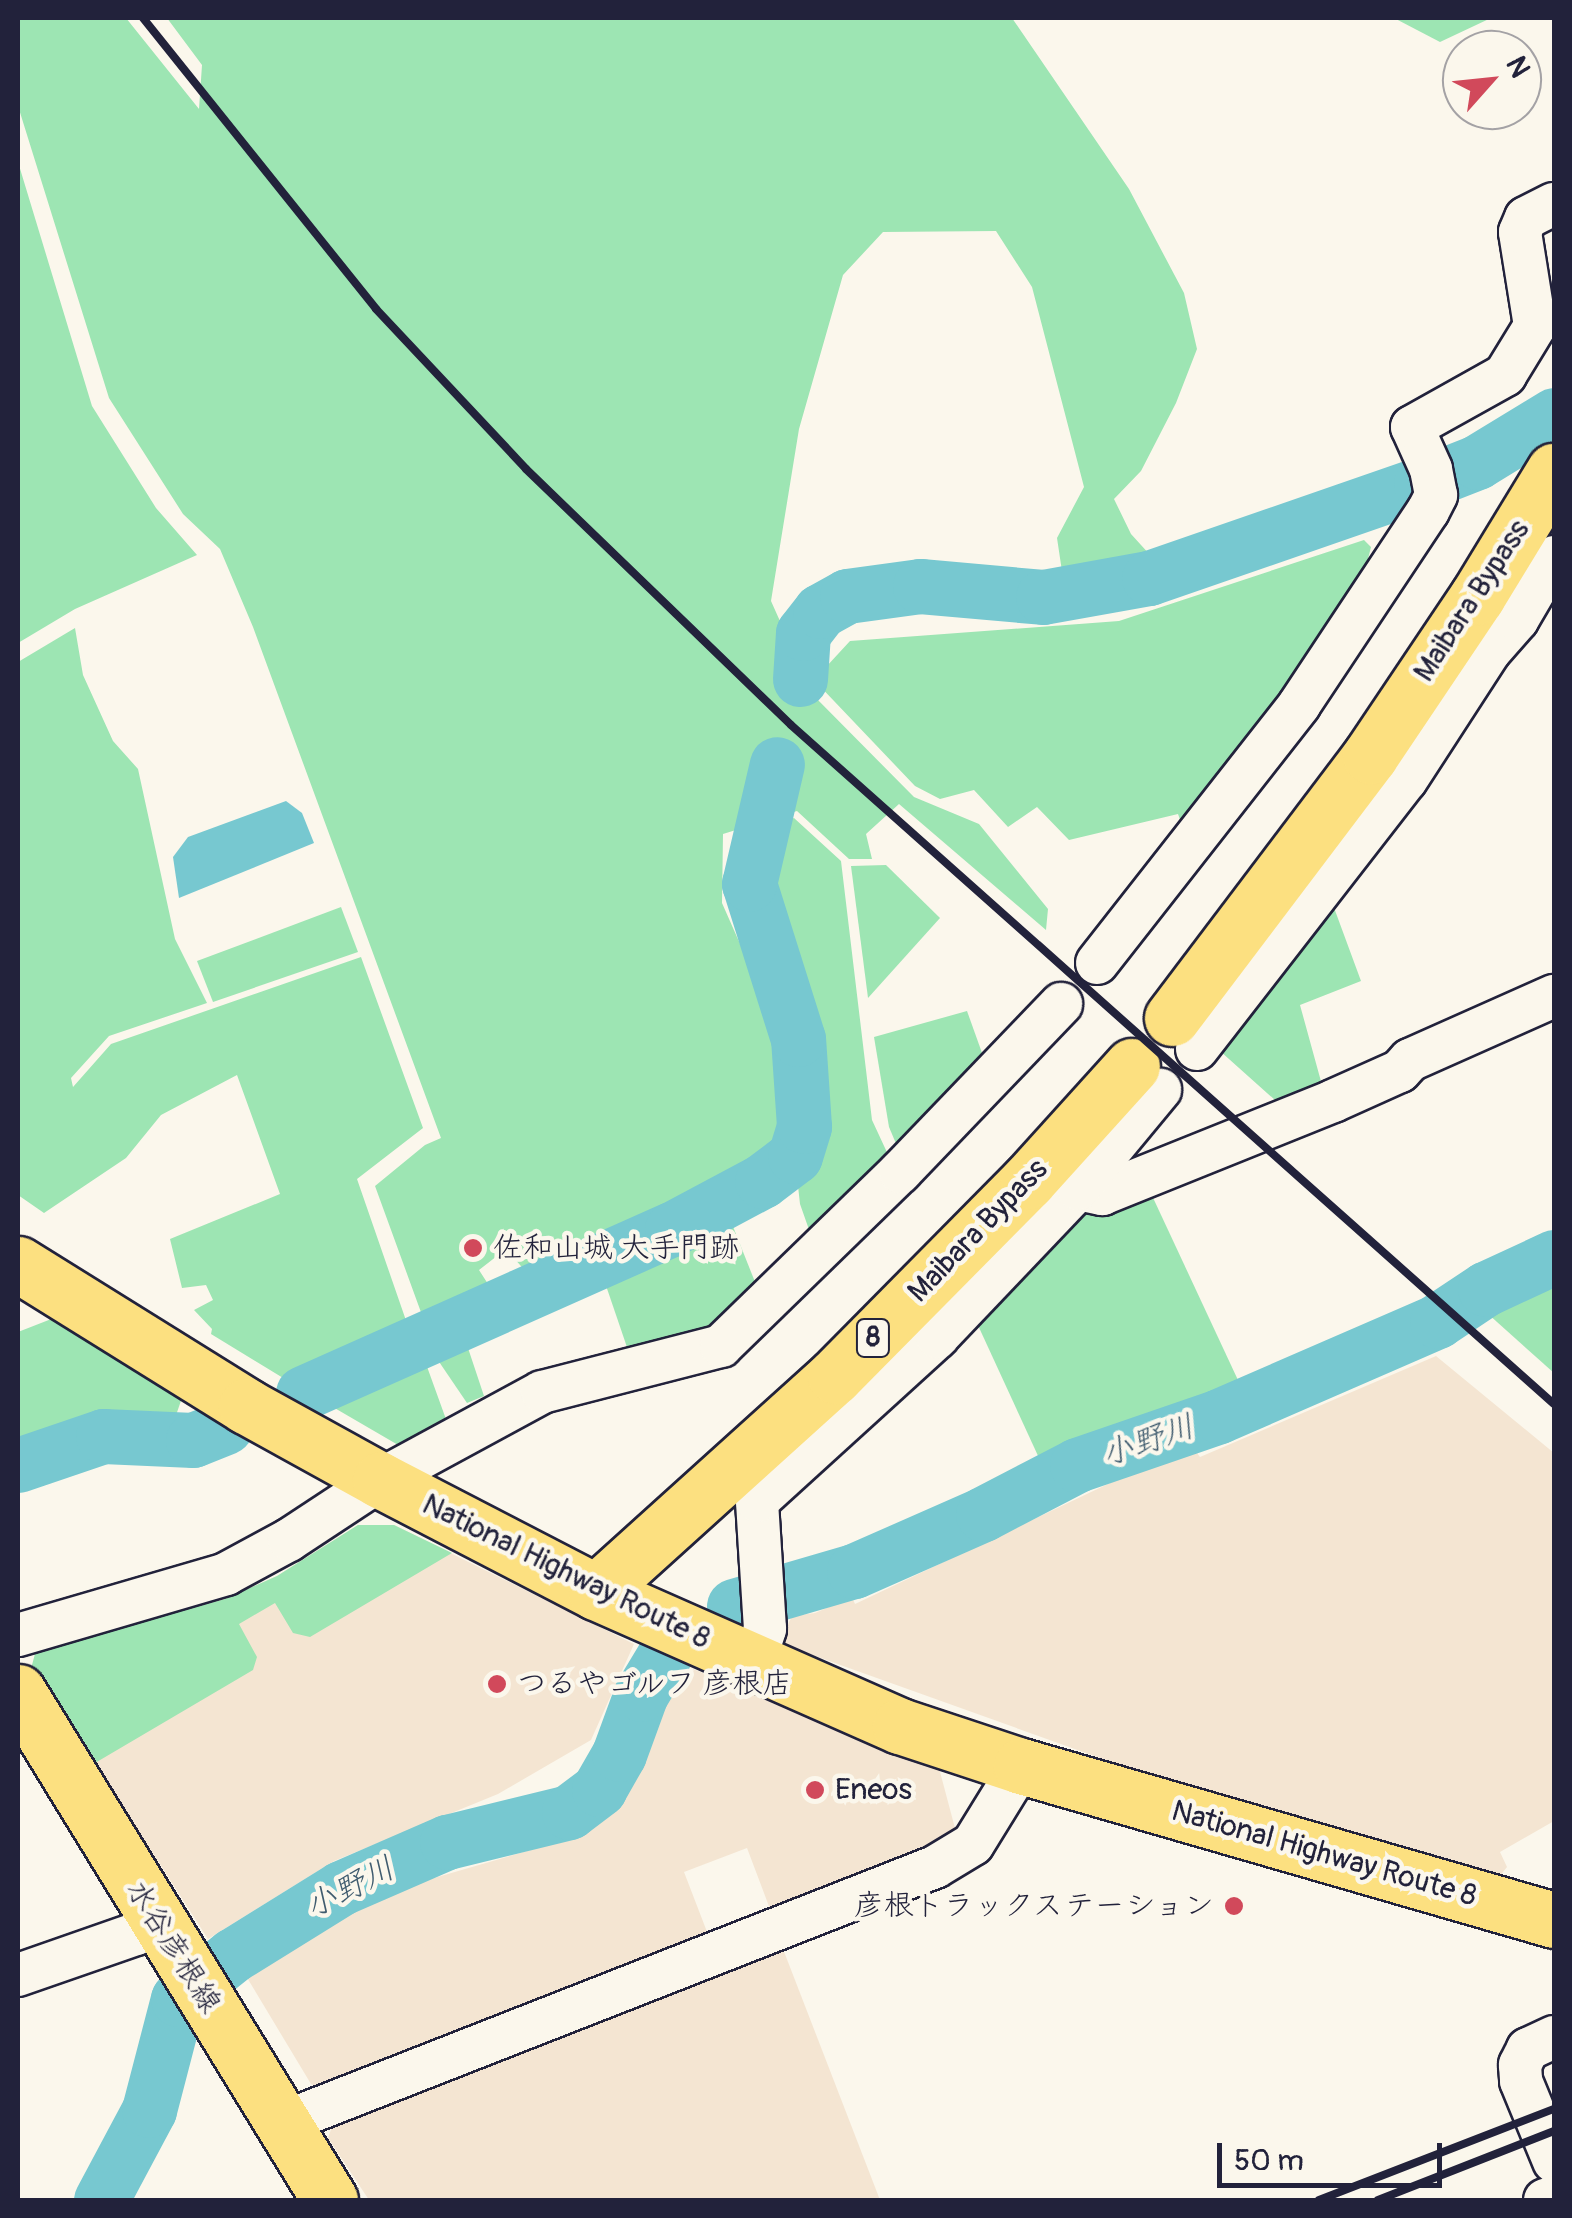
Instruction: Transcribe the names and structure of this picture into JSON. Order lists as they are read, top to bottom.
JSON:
{
  "streets": {
    "main road": [
      "Maibara Bypass",
      "8",
      "National Highway Route 8",
      "水谷彦根線"
    ]
  },
  "crossings": [
    ["Maibara Bypass", "National Highway Route 8"]
  ],
  "water": ["小野川"],
  "places": [
    "佐和山城 大手門跡",
    "つるやゴルフ 彦根店",
    "Eneos",
    "彦根トラックステーション"
  ],
  "scale_bar": "50 m",
  "north": "top right"
}
